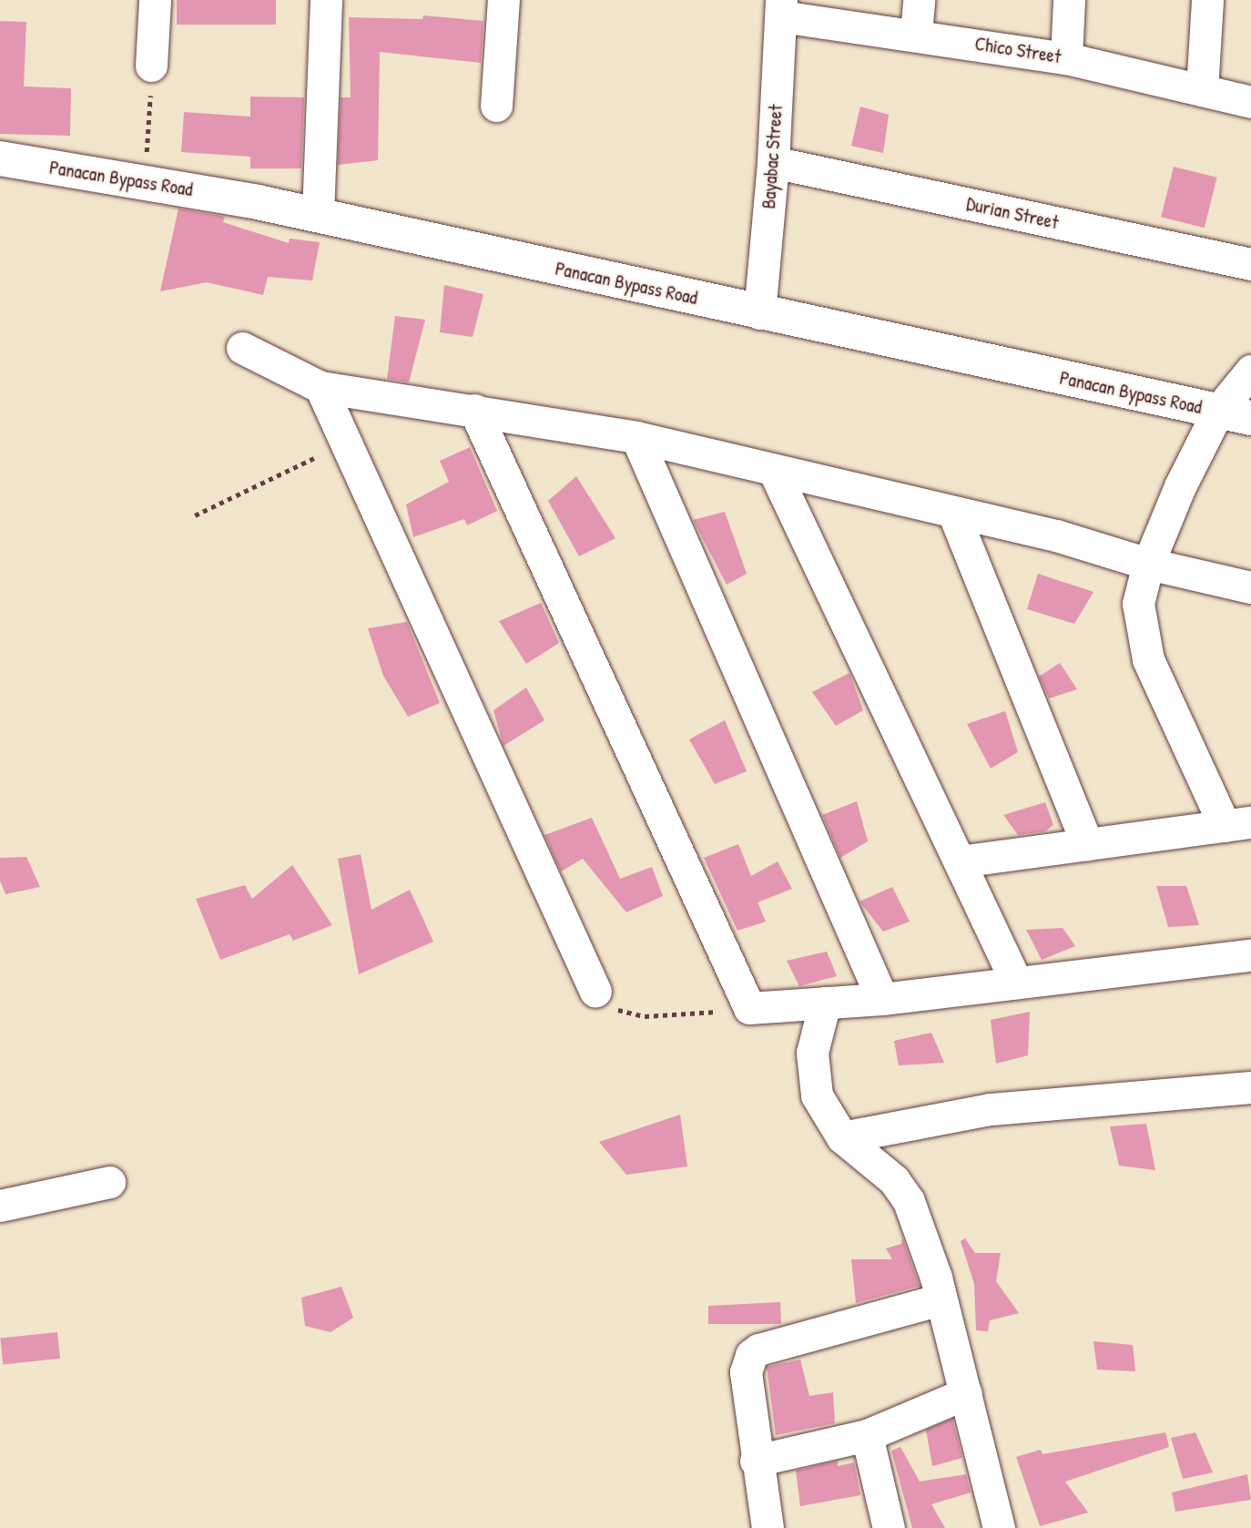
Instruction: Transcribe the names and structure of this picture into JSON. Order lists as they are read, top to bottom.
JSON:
{
  "streets": {
    "main road": ["Panacan Bypass Road"],
    "street": ["Chico Street", "Bayabac Street", "Durian Street"]
  },
  "crossings": [
    ["Chico Street", "Bayabac Street"],
    ["Bayabac Street", "Panacan Bypass Road"],
    ["Bayabac Street", "Durian Street"]
  ]
}
